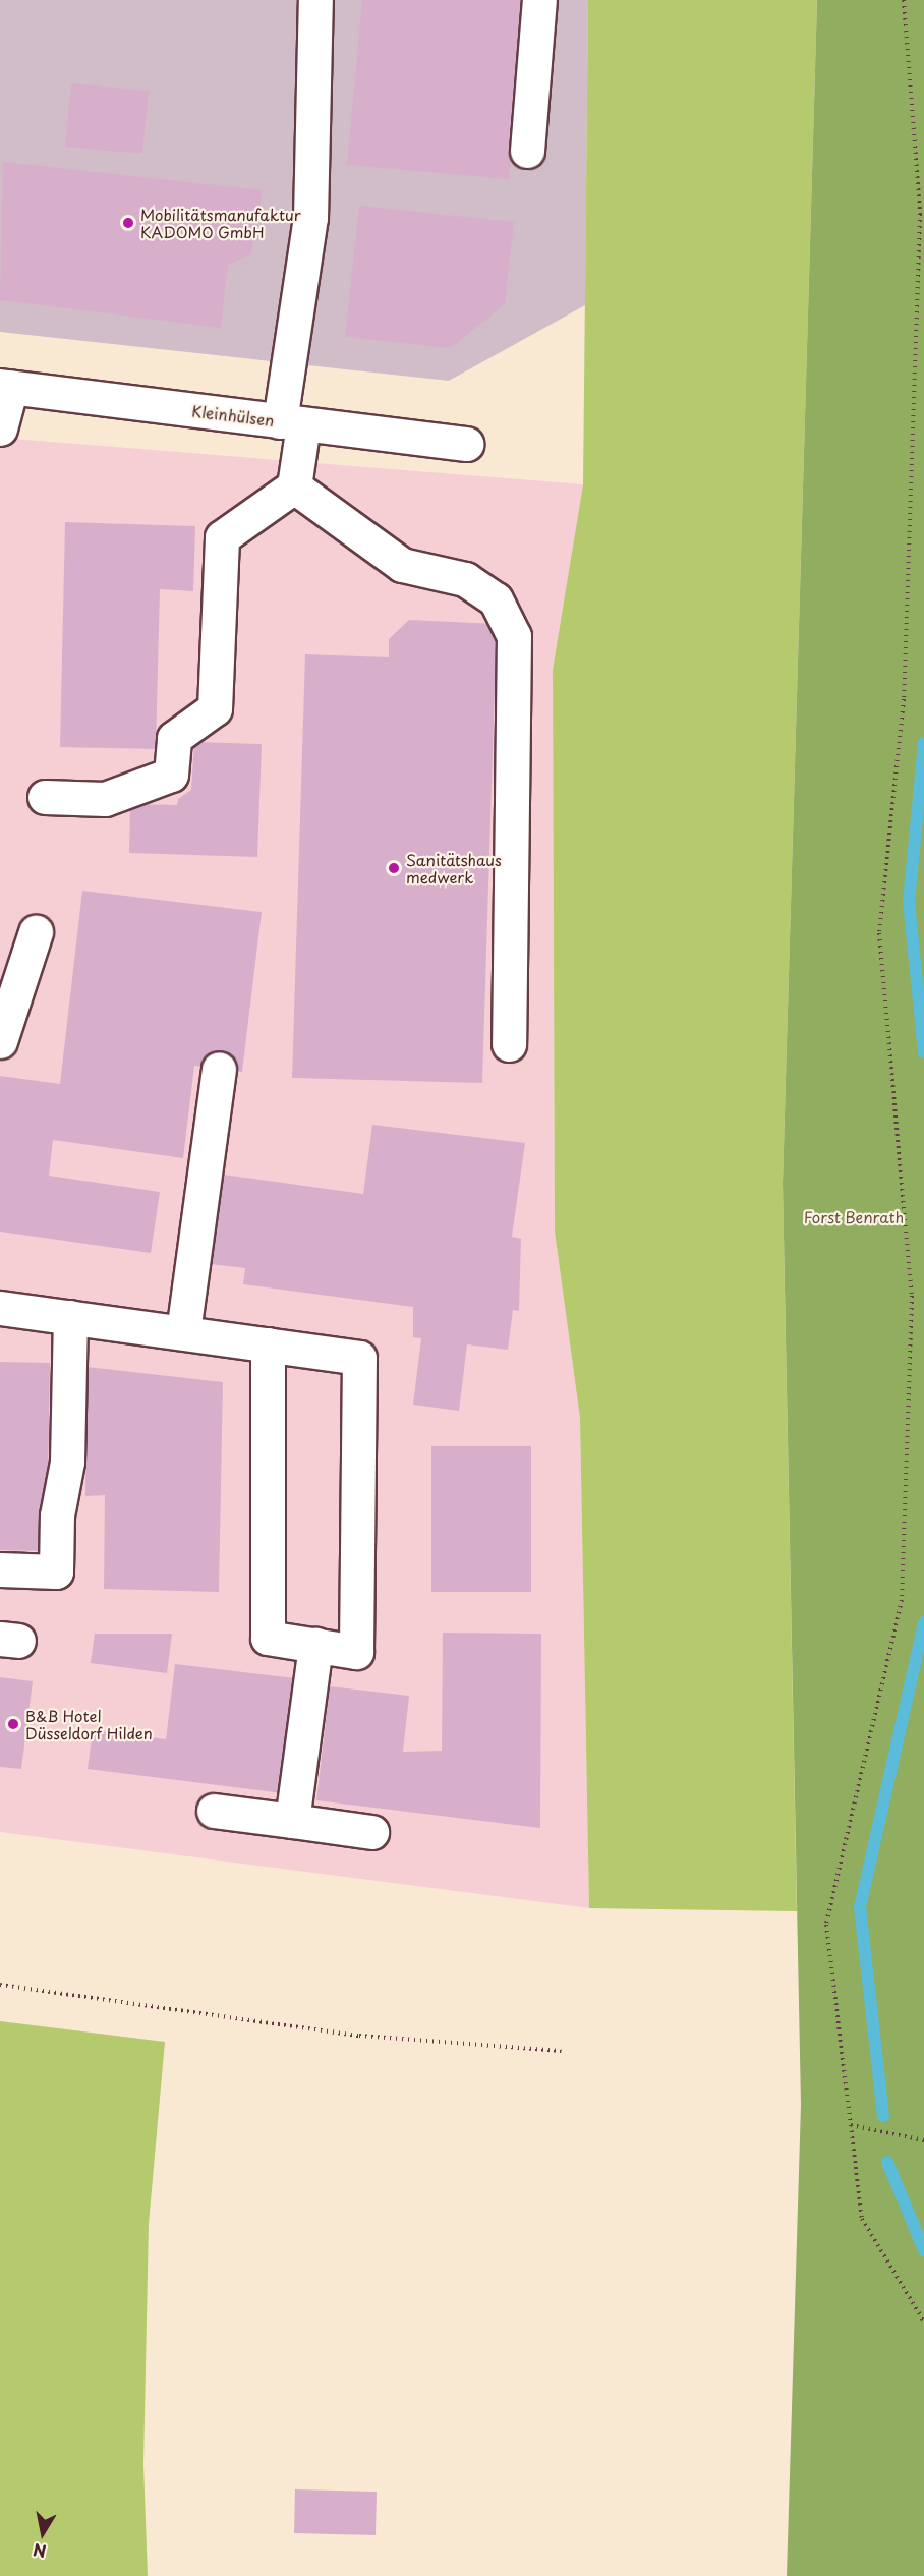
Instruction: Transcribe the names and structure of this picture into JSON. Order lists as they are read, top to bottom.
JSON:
{
  "streets": {
    "street": ["Kleinhülsen"]
  },
  "parks": ["Forst Benrath"],
  "places": ["Mobilitätsmanufaktur KADOMO GmbH", "Sanitätshaus medwerk", "B&B Hotel Düsseldorf Hilden"],
  "north": "bottom"
}
